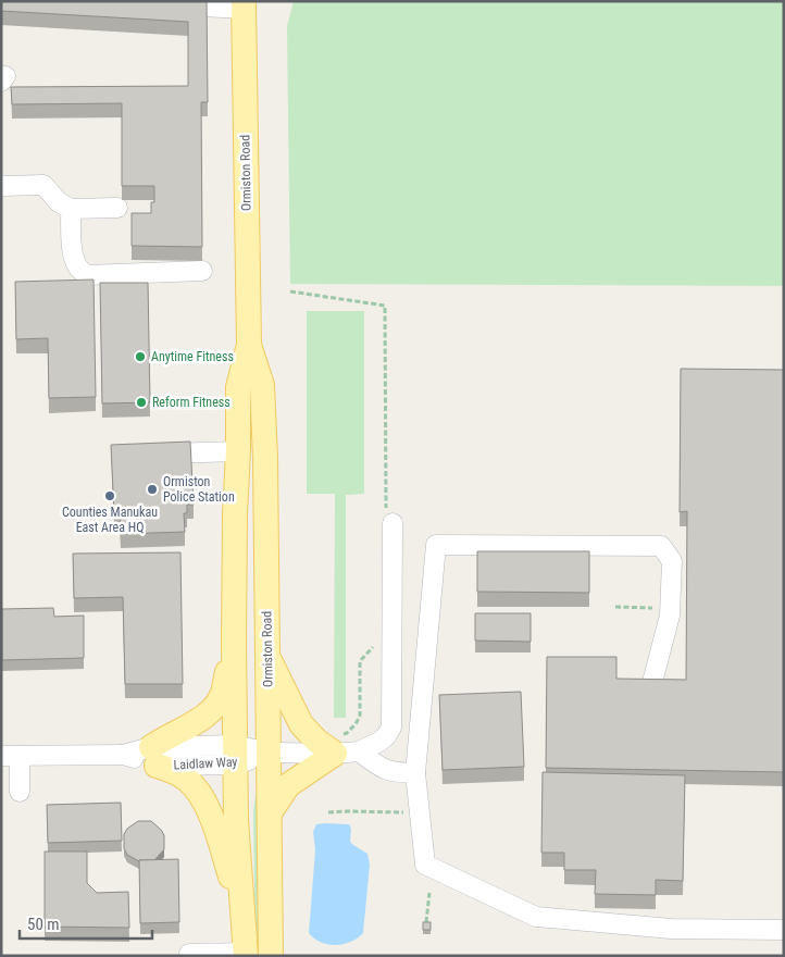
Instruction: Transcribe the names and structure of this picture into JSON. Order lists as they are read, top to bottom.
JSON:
{
  "streets": {
    "main road": ["Ormiston Road"],
    "street": ["Laidlaw Way"]
  },
  "crossings": [
    ["Ormiston Road", "Laidlaw Way"]
  ],
  "places": [
    "Anytime Fitness",
    "Reform Fitness",
    "Ormiston Police Station",
    "Counties Manukau East Area HQ"
  ],
  "scale_bar": "50 m"
}
